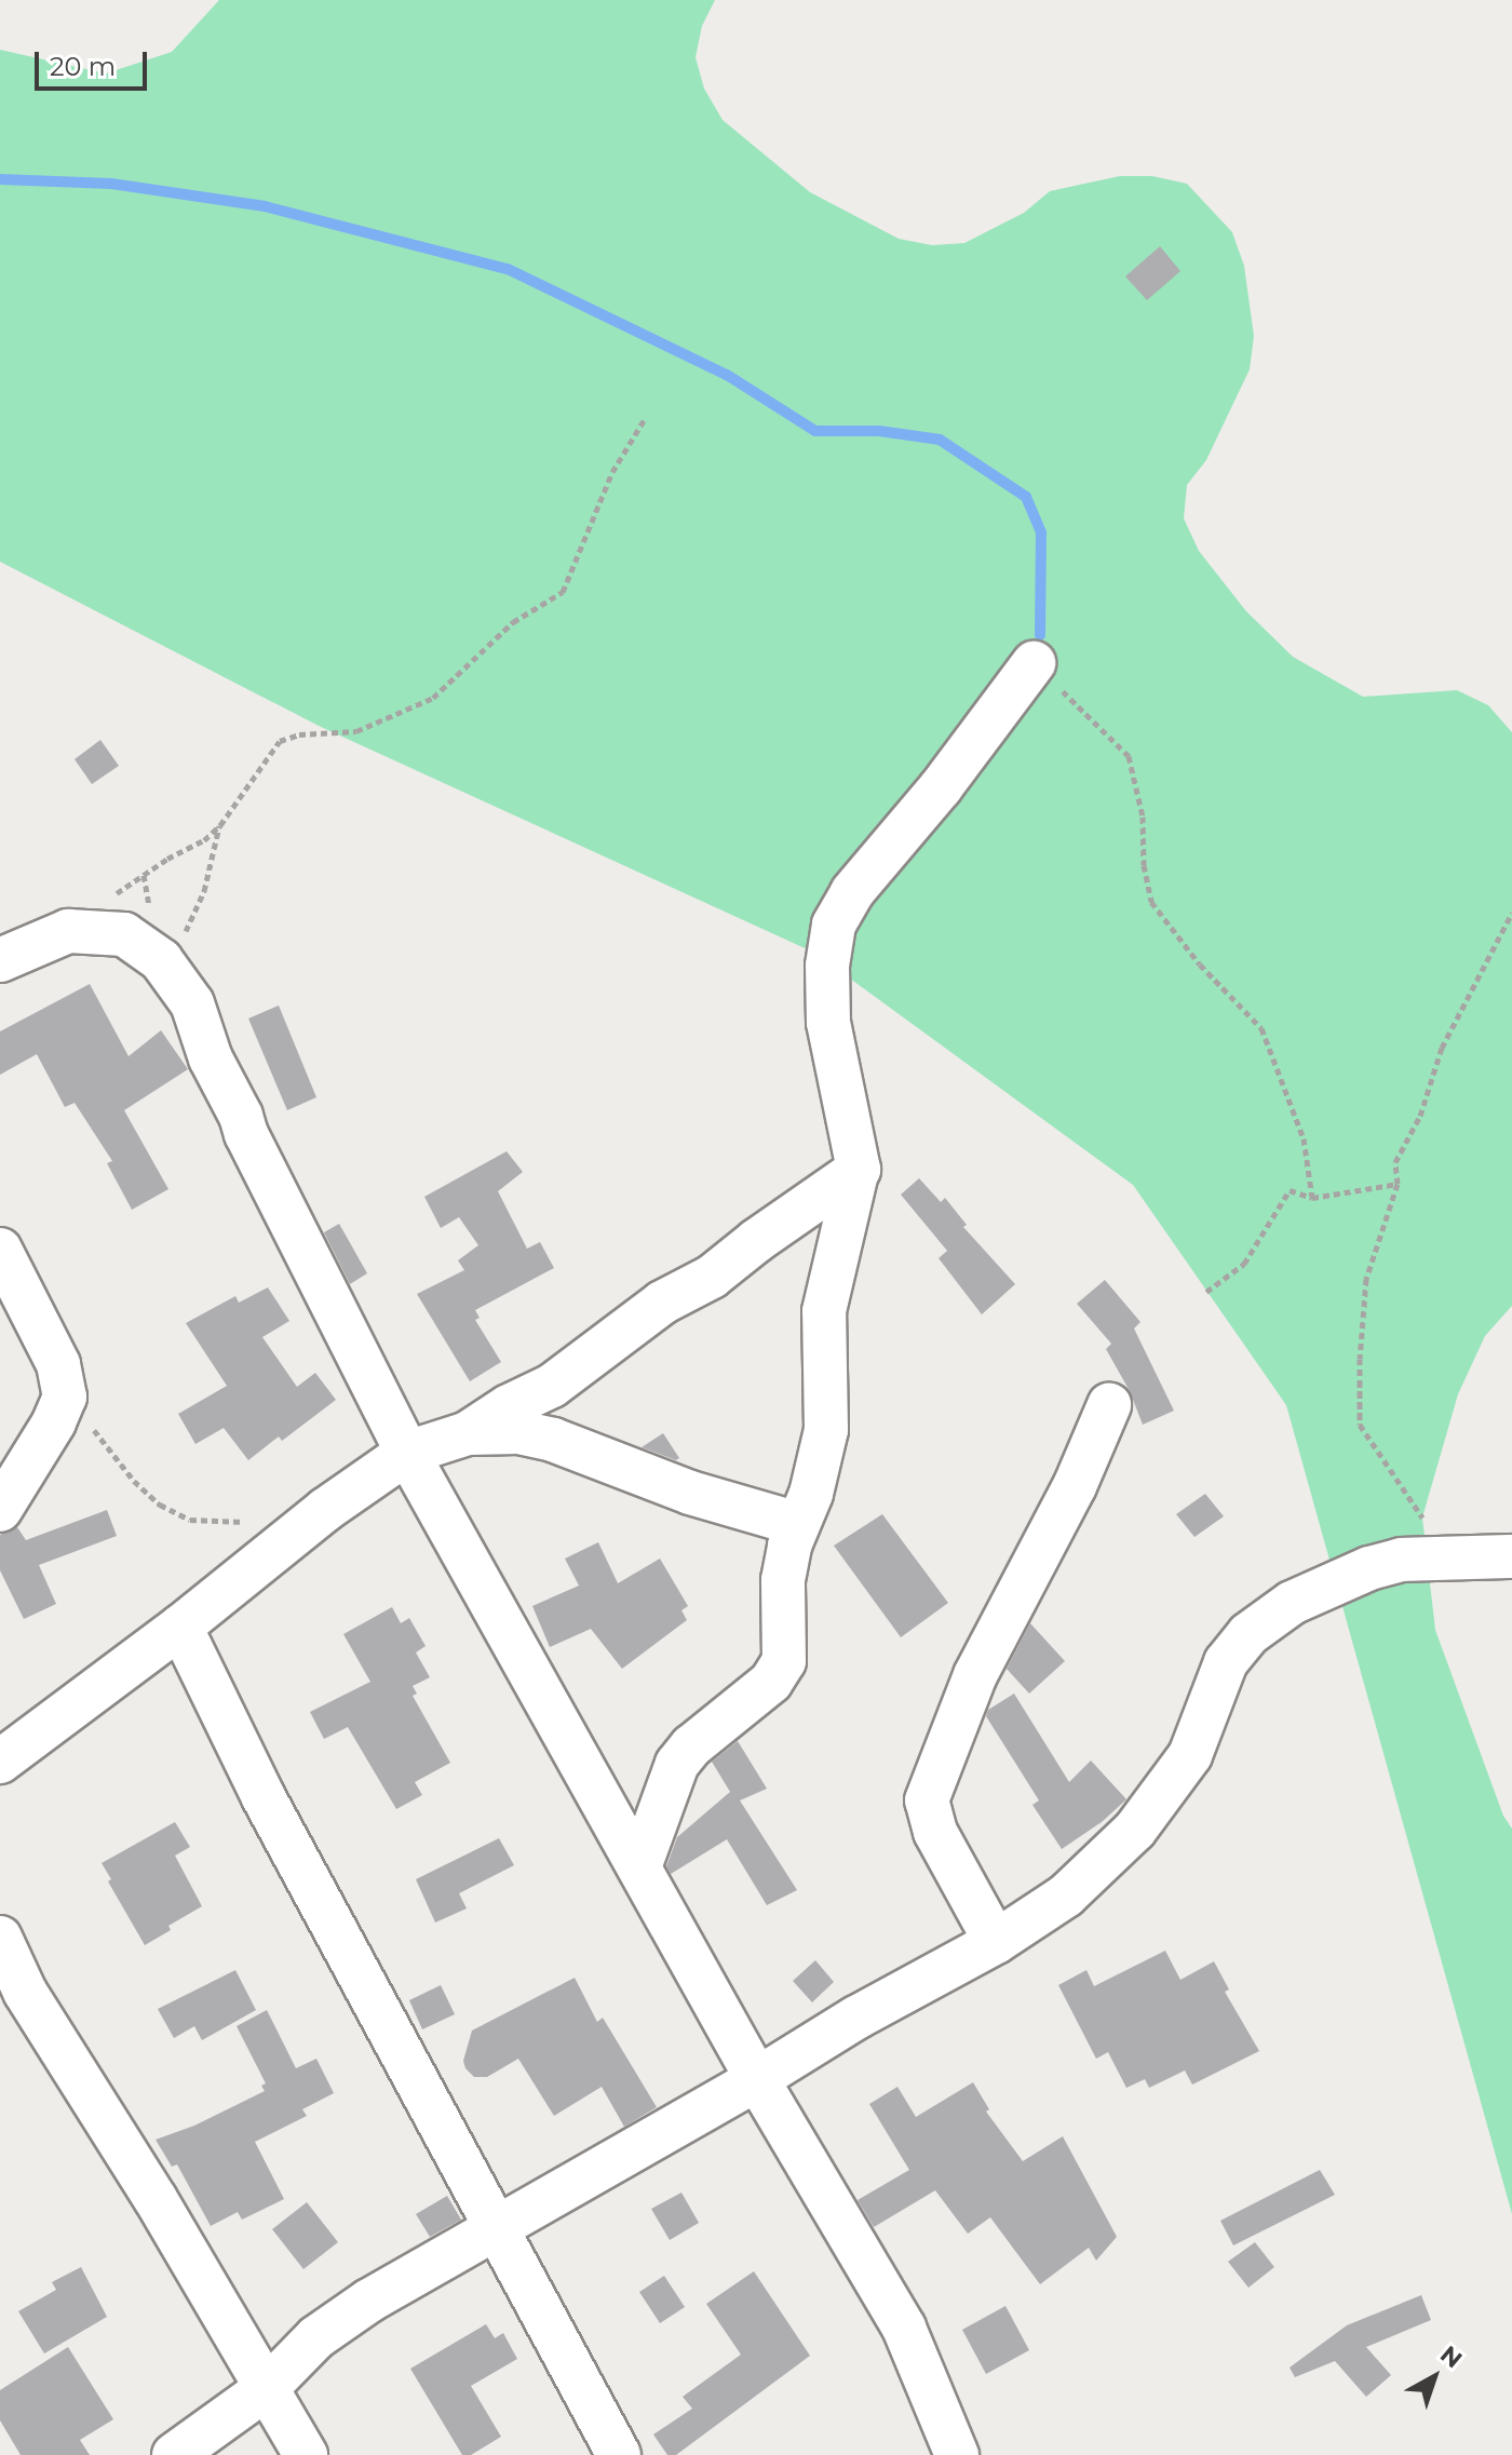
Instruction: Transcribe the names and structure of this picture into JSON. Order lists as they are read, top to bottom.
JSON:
{
  "scale_bar": "20 m",
  "north": "top right"
}
